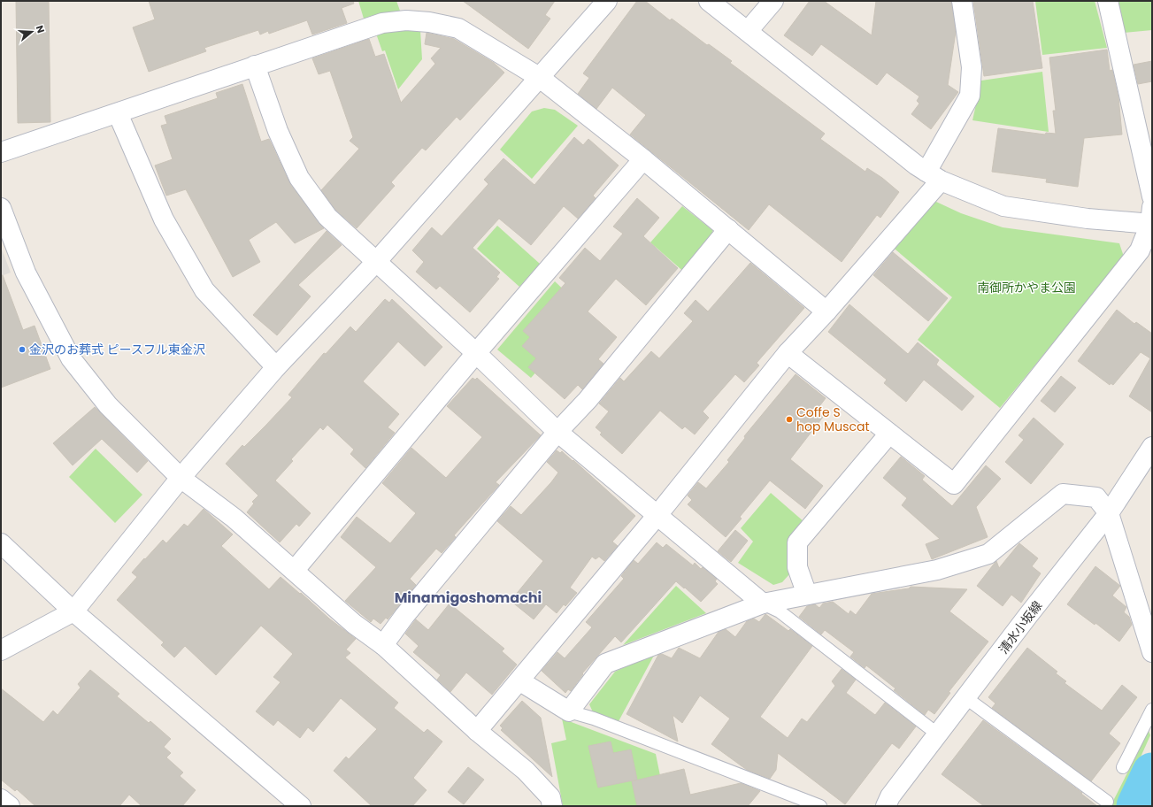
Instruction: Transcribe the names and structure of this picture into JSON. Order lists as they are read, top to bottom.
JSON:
{
  "streets": {
    "street": ["清水小坂線"]
  },
  "districts": ["Minamigoshomachi"],
  "parks": ["南御所かやま公園"],
  "places": ["金沢のお葬式 ピースフル東金沢", "Coffe S hop Muscat"],
  "north": "right"
}
